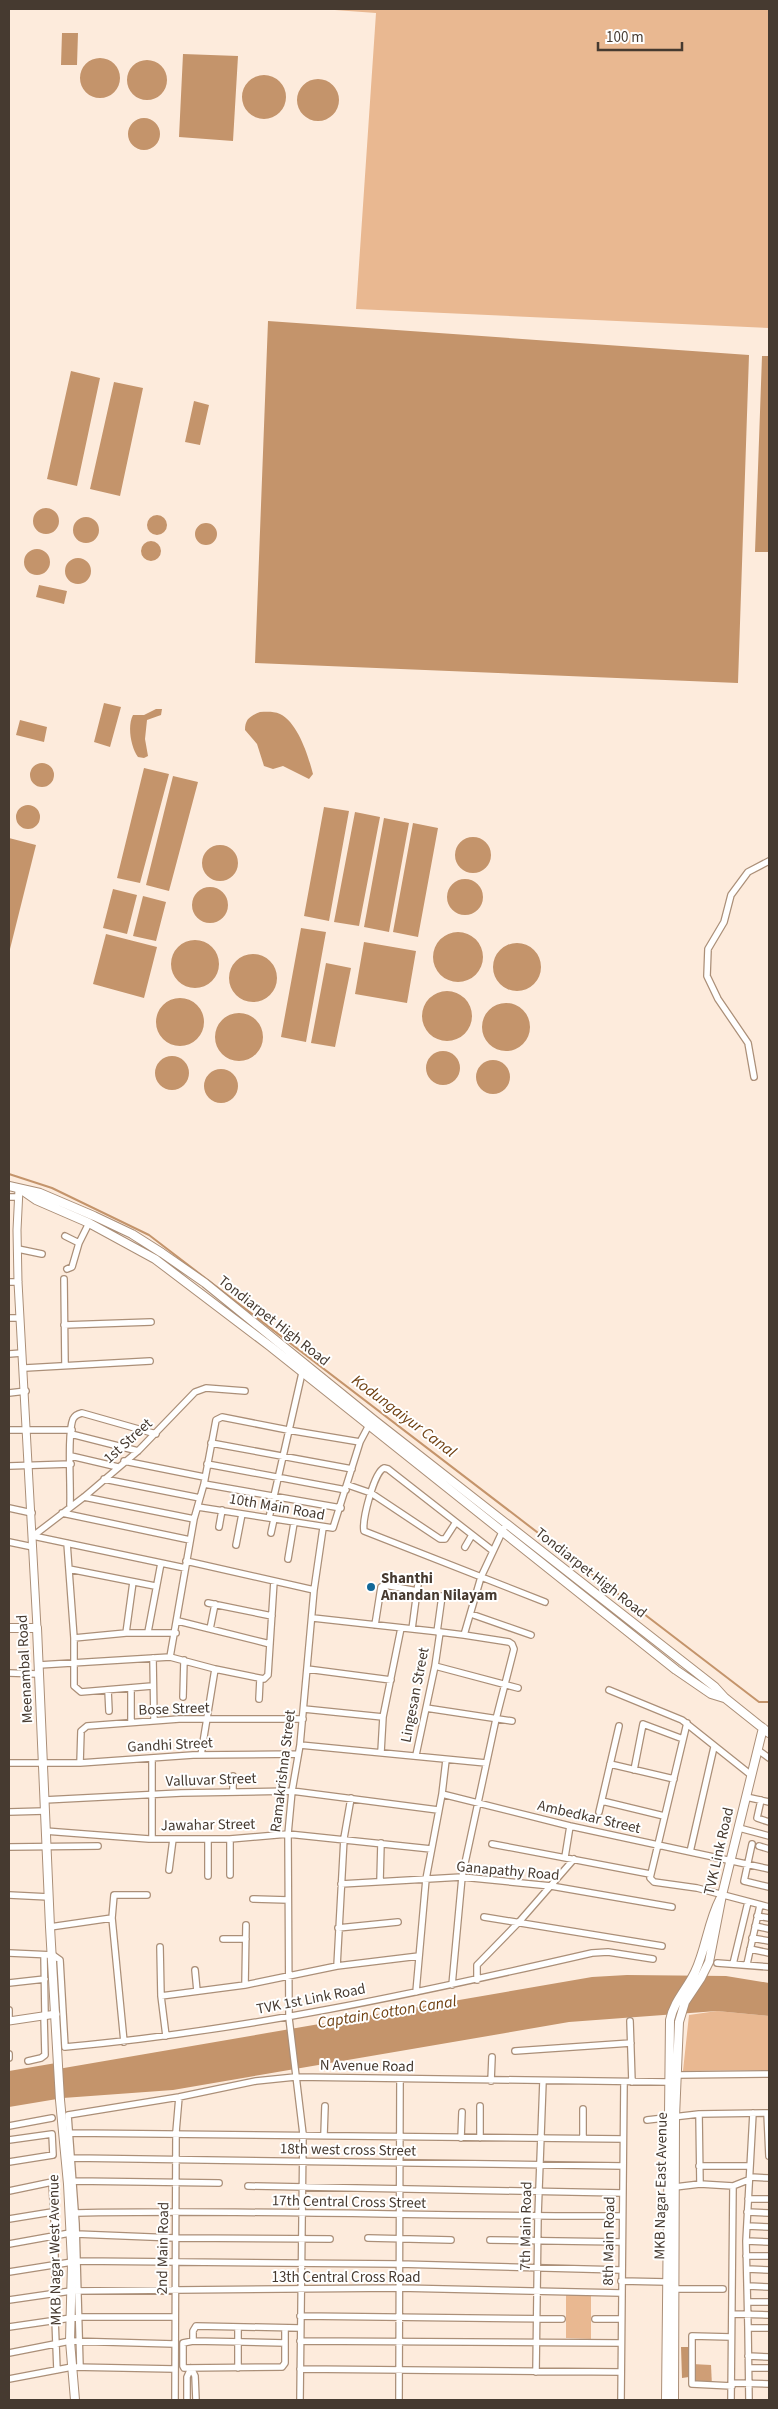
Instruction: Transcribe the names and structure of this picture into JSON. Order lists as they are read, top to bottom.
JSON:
{
  "streets": {
    "main road": [
      "Tondiarpet High Road",
      "Meenambal Road",
      "TVK Link Road",
      "MKB Nagar East Avenue",
      "MKB Nagar West Avenue"
    ],
    "street": [
      "1st Street",
      "10th Main Road",
      "Lingesan Street",
      "Bose Street",
      "Gandhi Street",
      "Ramakrishna Street",
      "Valluvar Street",
      "Ambedkar Street",
      "Jawahar Street",
      "Ganapathy Road",
      "TVK 1st Link Road",
      "N Avenue Road",
      "18th west cross Street",
      "17th Central Cross Street",
      "7th Main Road",
      "8th Main Road",
      "2nd Main Road",
      "13th Central Cross Road"
    ]
  },
  "crossings": [
    ["Tondiarpet High Road", "10th Main Road"],
    ["Tondiarpet High Road", "Meenambal Road"],
    ["Tondiarpet High Road", "TVK Link Road"],
    ["1st Street", "Meenambal Road"],
    ["10th Main Road", "Ramakrishna Street"],
    ["Meenambal Road", "Gandhi Street"],
    ["Meenambal Road", "Valluvar Street"],
    ["Meenambal Road", "Jawahar Street"],
    ["Meenambal Road", "TVK 1st Link Road"],
    ["Meenambal Road", "MKB Nagar West Avenue"],
    ["Bose Street", "Gandhi Street"],
    ["Bose Street", "Ramakrishna Street"],
    ["Gandhi Street", "Ramakrishna Street"],
    ["Ramakrishna Street", "Valluvar Street"],
    ["Ramakrishna Street", "Jawahar Street"],
    ["Ramakrishna Street", "TVK 1st Link Road"],
    ["Ramakrishna Street", "N Avenue Road"],
    ["Ramakrishna Street", "18th west cross Street"],
    ["Ramakrishna Street", "17th Central Cross Street"],
    ["Ramakrishna Street", "13th Central Cross Road"],
    ["Ambedkar Street", "TVK Link Road"],
    ["TVK Link Road", "MKB Nagar East Avenue"],
    ["N Avenue Road", "7th Main Road"],
    ["N Avenue Road", "8th Main Road"],
    ["N Avenue Road", "2nd Main Road"],
    ["18th west cross Street", "7th Main Road"],
    ["18th west cross Street", "8th Main Road"],
    ["18th west cross Street", "2nd Main Road"],
    ["17th Central Cross Street", "7th Main Road"],
    ["17th Central Cross Street", "8th Main Road"],
    ["17th Central Cross Street", "2nd Main Road"],
    ["7th Main Road", "13th Central Cross Road"],
    ["8th Main Road", "13th Central Cross Road"],
    ["2nd Main Road", "13th Central Cross Road"],
    ["MKB Nagar West Avenue", "13th Central Cross Road"]
  ],
  "water": ["Kodungaiyur Canal", "Captain Cotton Canal"],
  "places": ["Shanthi Anandan Nilayam"],
  "scale_bar": "100 m"
}
